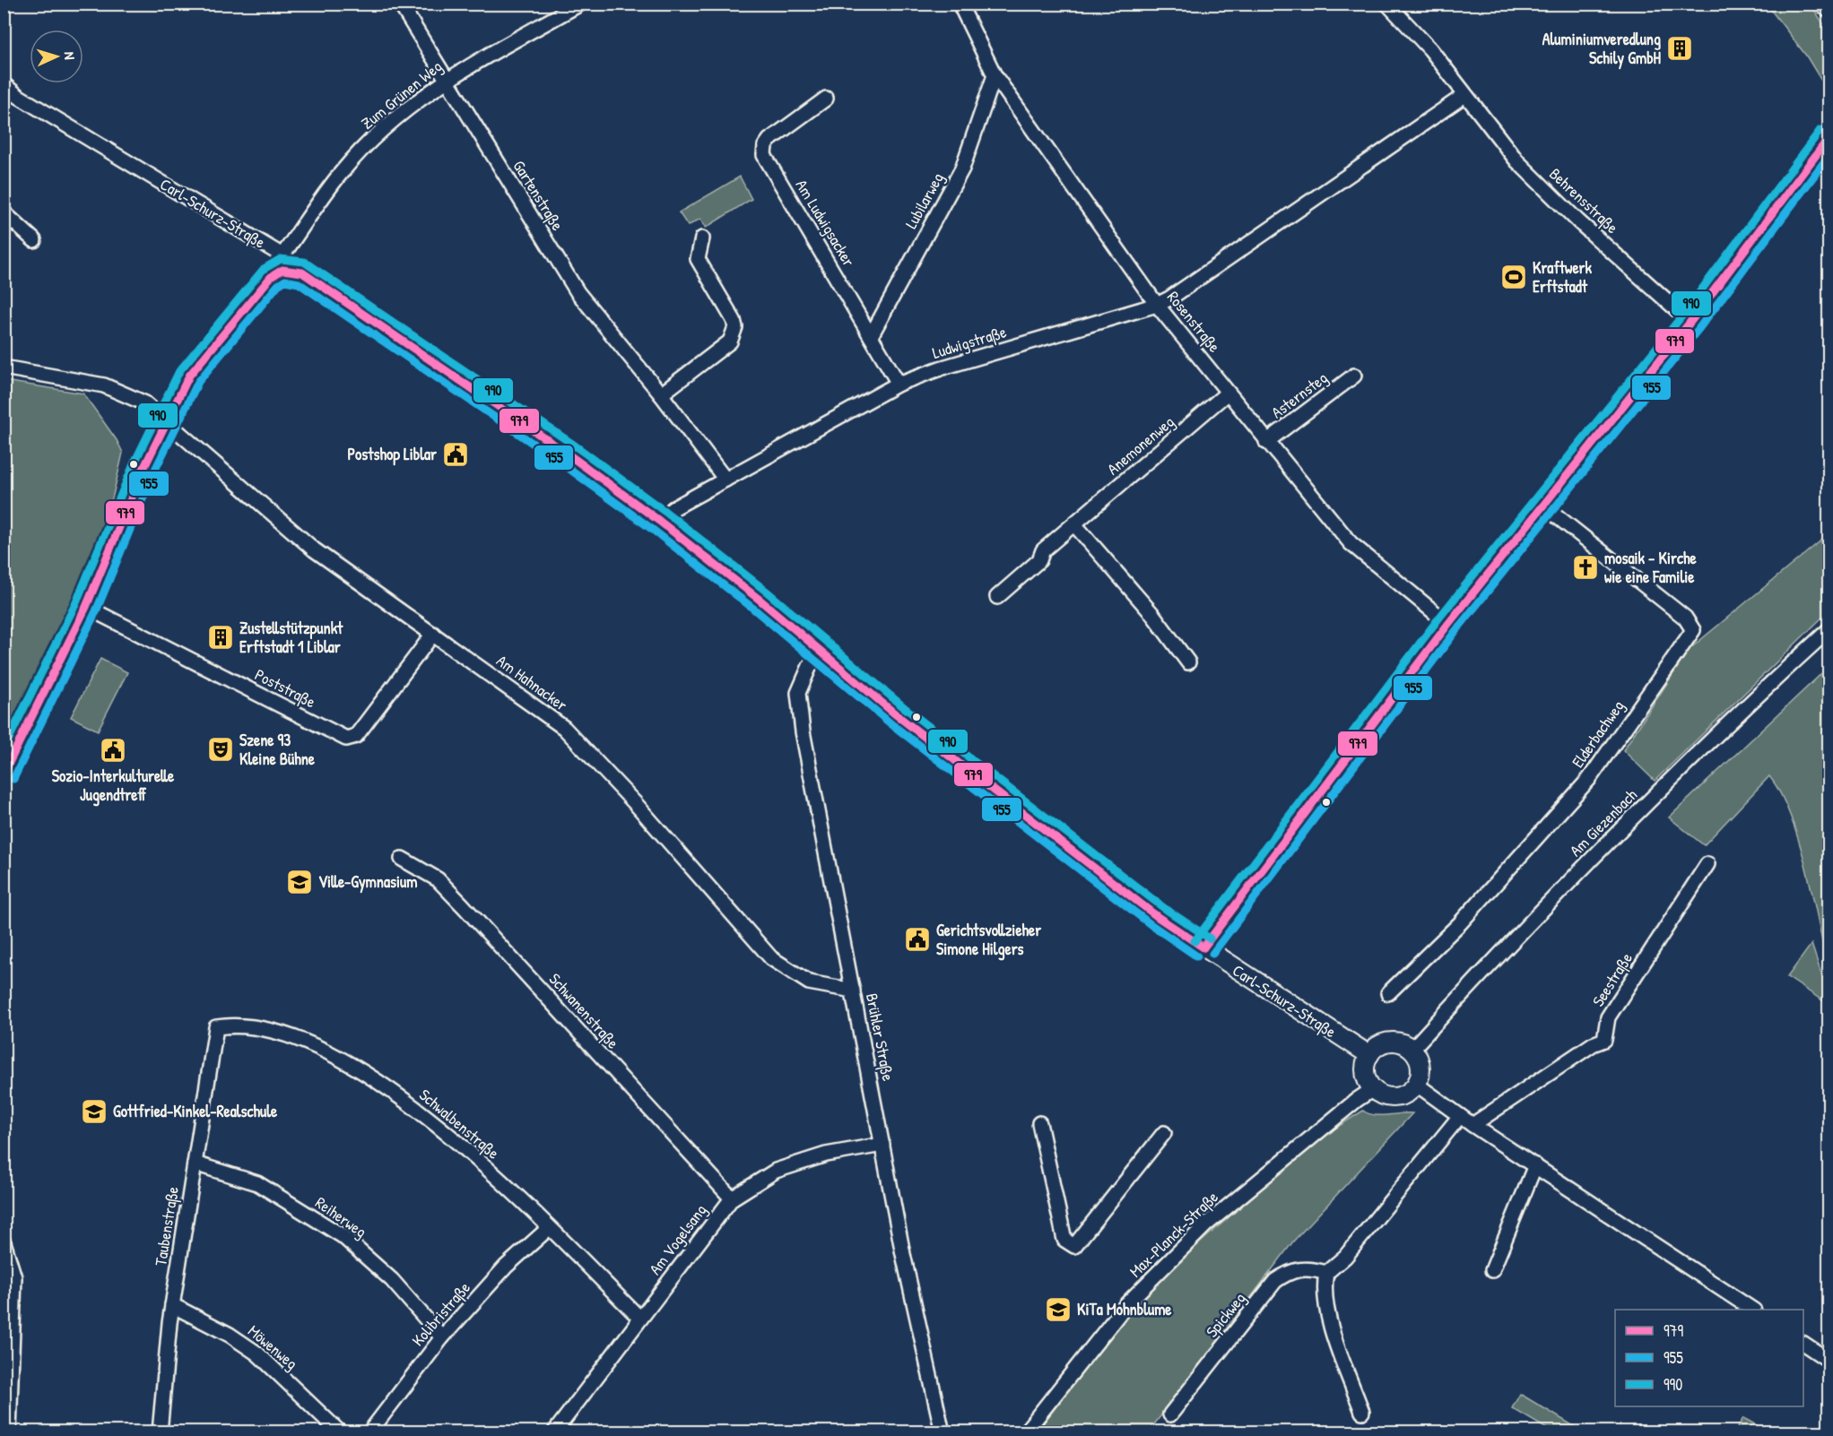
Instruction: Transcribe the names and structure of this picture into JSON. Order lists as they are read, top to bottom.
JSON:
{
  "streets": {
    "street": [
      "Zum Grünen Weg",
      "Gartenstraße",
      "Lubilarweg",
      "Behrensstraße",
      "Carl-Schurz-Straße",
      "Am Ludwigsacker",
      "Rosenstraße",
      "Ludwigstraße",
      "Asternsteg",
      "Anemonenweg",
      "Am Hahnacker",
      "Poststraße",
      "Elderbachweg",
      "Am Giezenbach",
      "Seestraße",
      "Schwanenstraße",
      "Brühler Straße",
      "Schwalbenstraße",
      "Reiherweg",
      "Taubenstraße",
      "Max-Planck-Straße",
      "Am Vogelsang",
      "Kolibristraße",
      "Spickweg",
      "Möwenweg"
    ]
  },
  "crossings": [
    ["Zum Grünen Weg", "Gartenstraße"],
    ["Zum Grünen Weg", "Carl-Schurz-Straße"],
    ["Gartenstraße", "Ludwigstraße"],
    ["Lubilarweg", "Am Ludwigsacker"],
    ["Lubilarweg", "Rosenstraße"],
    ["Behrensstraße", "Ludwigstraße"],
    ["Carl-Schurz-Straße", "Ludwigstraße"],
    ["Carl-Schurz-Straße", "Am Giezenbach"],
    ["Carl-Schurz-Straße", "Brühler Straße"],
    ["Carl-Schurz-Straße", "Max-Planck-Straße"],
    ["Am Ludwigsacker", "Ludwigstraße"],
    ["Rosenstraße", "Ludwigstraße"],
    ["Rosenstraße", "Asternsteg"],
    ["Rosenstraße", "Anemonenweg"],
    ["Am Hahnacker", "Poststraße"],
    ["Am Hahnacker", "Brühler Straße"],
    ["Am Giezenbach", "Max-Planck-Straße"],
    ["Schwanenstraße", "Am Vogelsang"],
    ["Brühler Straße", "Am Vogelsang"],
    ["Schwalbenstraße", "Taubenstraße"],
    ["Schwalbenstraße", "Am Vogelsang"],
    ["Schwalbenstraße", "Kolibristraße"],
    ["Reiherweg", "Taubenstraße"],
    ["Reiherweg", "Kolibristraße"],
    ["Taubenstraße", "Möwenweg"]
  ],
  "places": {
    "building": ["Aluminiumveredlung Schily GmbH", "Zustellstützpunkt Erftstadt 1 Liblar"],
    "sports": ["Kraftwerk Erftstadt"],
    "public building": ["Postshop Liblar", "Sozio-Interkulturelle Jugendtreff", "Gerichtsvollzieher Simone Hilgers"],
    "church": ["mosaik - Kirche wie eine Familie"],
    "theatre": ["Szene 93 Kleine Bühne"],
    "school or university": ["Ville-Gymnasium", "Gottfried-Kinkel-Realschule", "KiTa Mohnblume"]
  },
  "lines": ["transit line 990", "transit line 979", "transit line 955"],
  "legend": ["979", "955", "990"],
  "north": "right"
}
